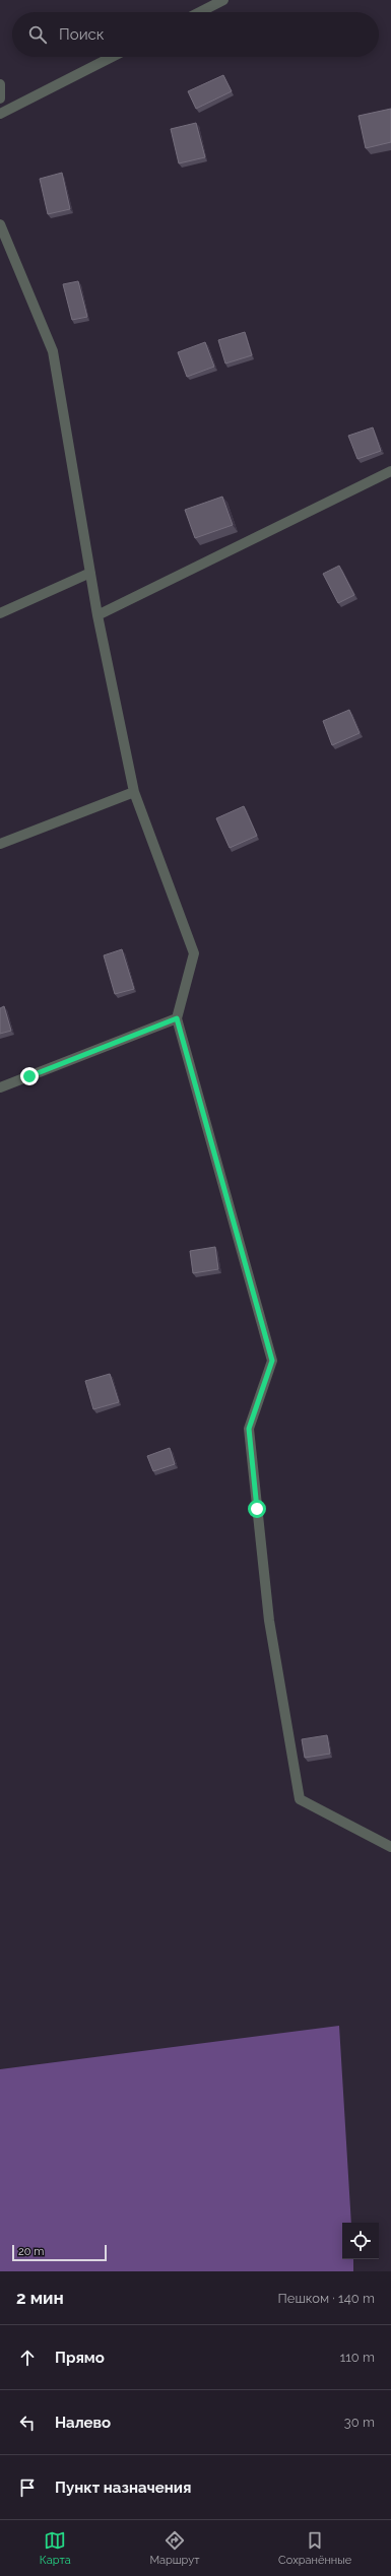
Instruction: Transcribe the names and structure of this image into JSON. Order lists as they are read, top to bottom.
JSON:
{
  "scale_bar": "20 m",
  "page": {
    "search": "Поиск",
    "scale": "20 m",
    "heading": ["2 мин", "Пешком · 140 m"],
    "list": [
      ["Прямо", "110 m"],
      ["Налево", "30 m"],
      "Пункт назначения"
    ],
    "nav": ["Карта", "Маршрут", "Сохранённые"]
  }
}
